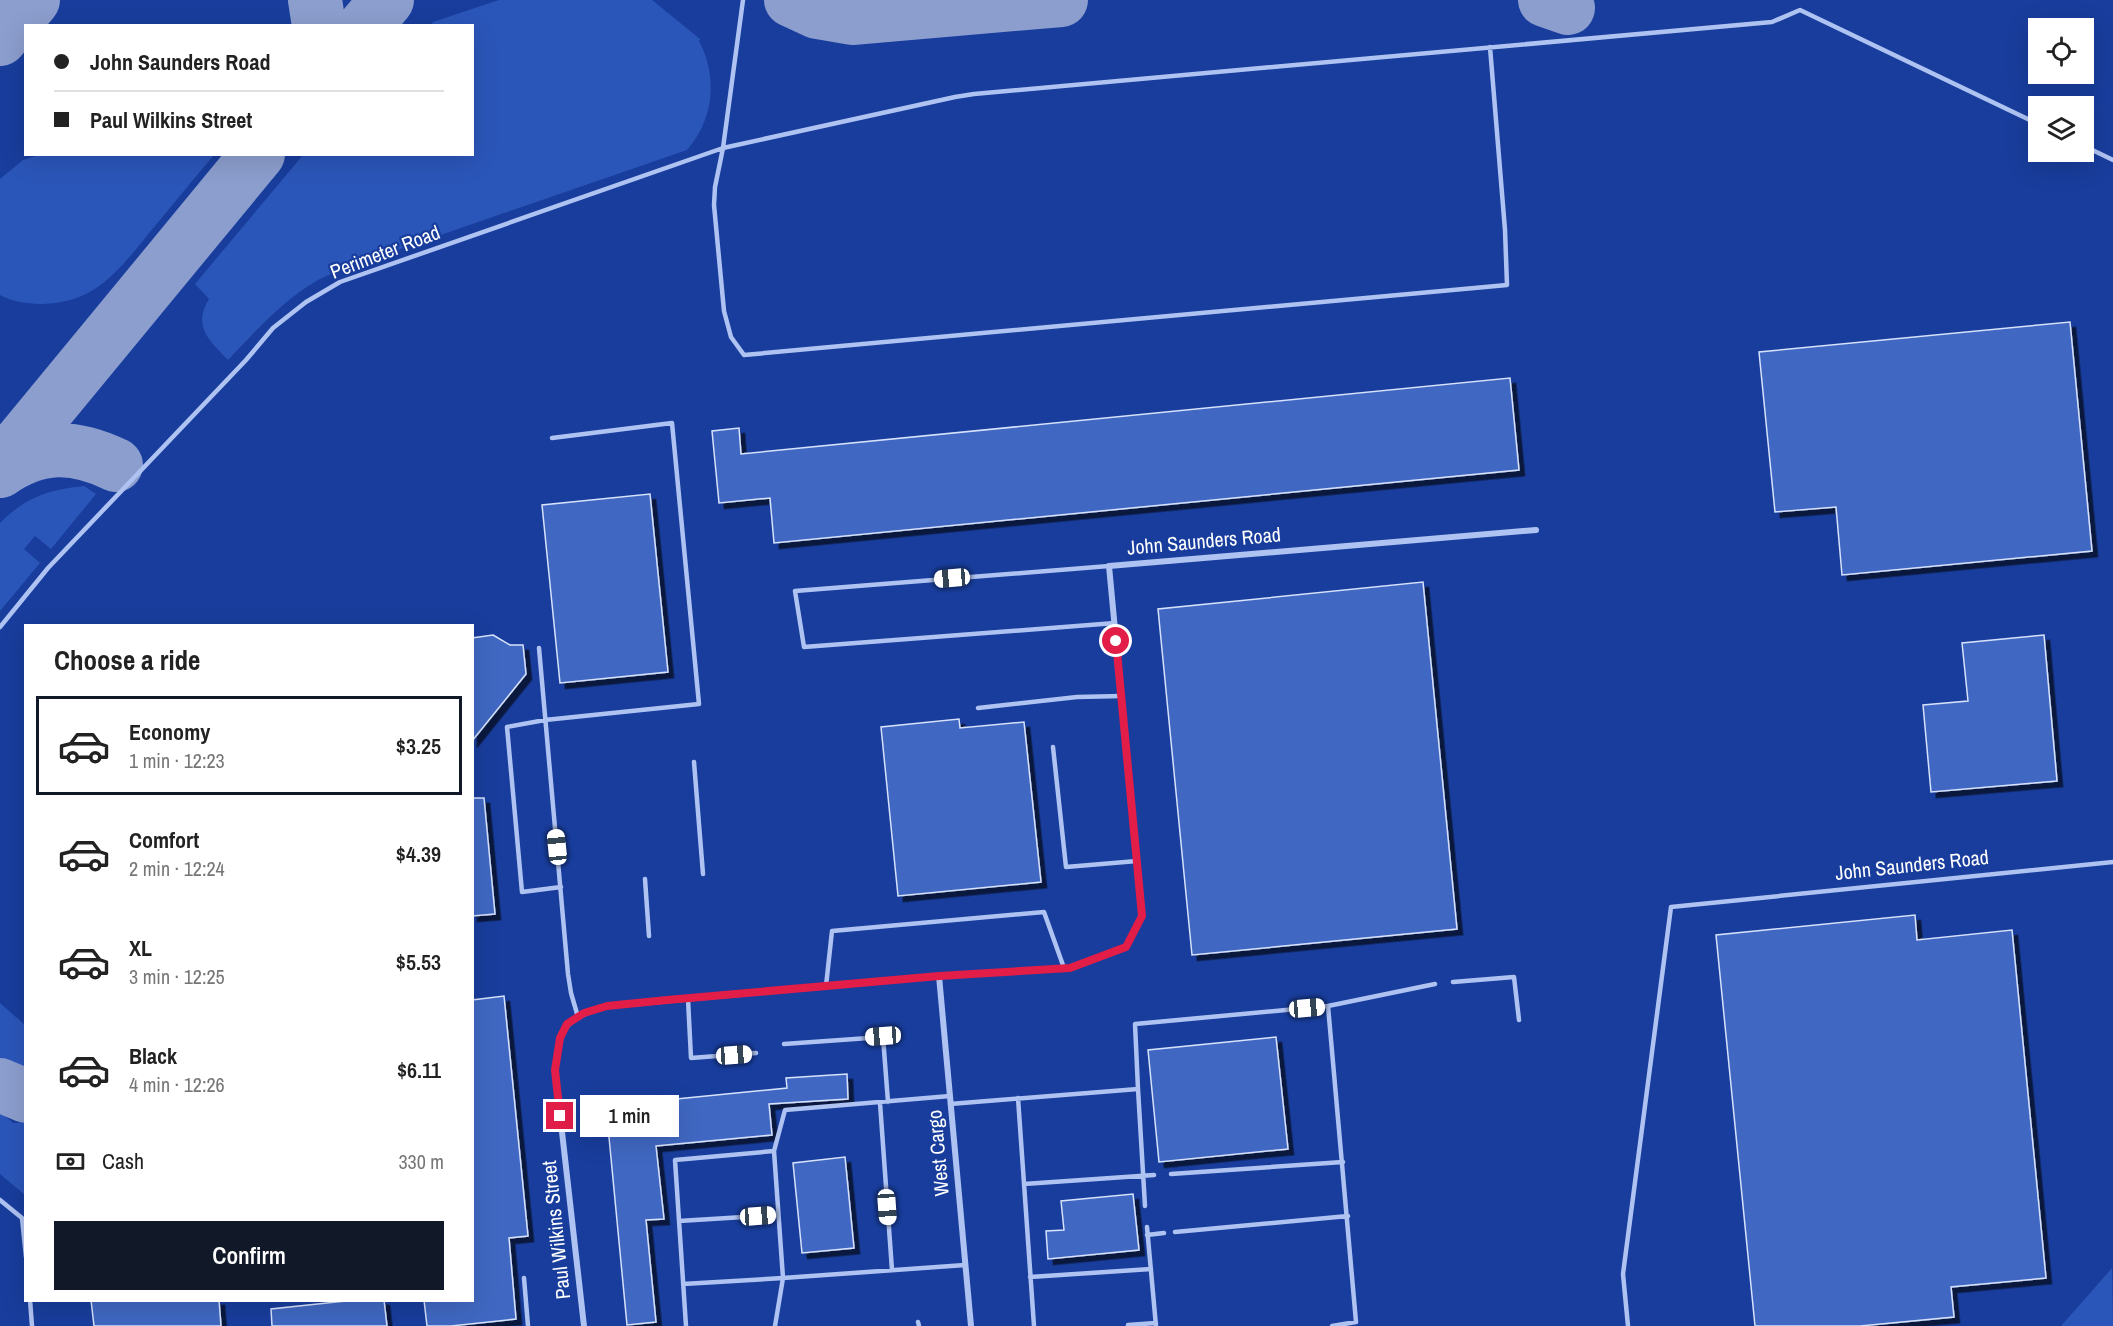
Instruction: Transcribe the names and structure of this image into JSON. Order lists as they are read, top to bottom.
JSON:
{
  "streets": {
    "street": ["John Saunders Road", "West Cargo", "Paul Wilkins Street"],
    "lane": ["Perimeter Road"]
  },
  "crossings": [
    ["John Saunders Road", "West Cargo"],
    ["John Saunders Road", "Paul Wilkins Street"]
  ],
  "page": {
    "banner": ["John Saunders Road", "Paul Wilkins Street"],
    "heading": "Choose a ride",
    "list": [
      {
        "name": "Economy",
        "note": "1 min · 12:23",
        "value": "$3.25"
      },
      {
        "name": "Comfort",
        "note": "2 min · 12:24",
        "value": "$4.39"
      },
      {
        "name": "XL",
        "note": "3 min · 12:25",
        "value": "$5.53"
      },
      {
        "name": "Black",
        "note": "4 min · 12:26",
        "value": "$6.11"
      }
    ],
    "bubble": "1 min",
    "pay": ["Cash", "330 m"],
    "buttons": "Confirm"
  }
}
